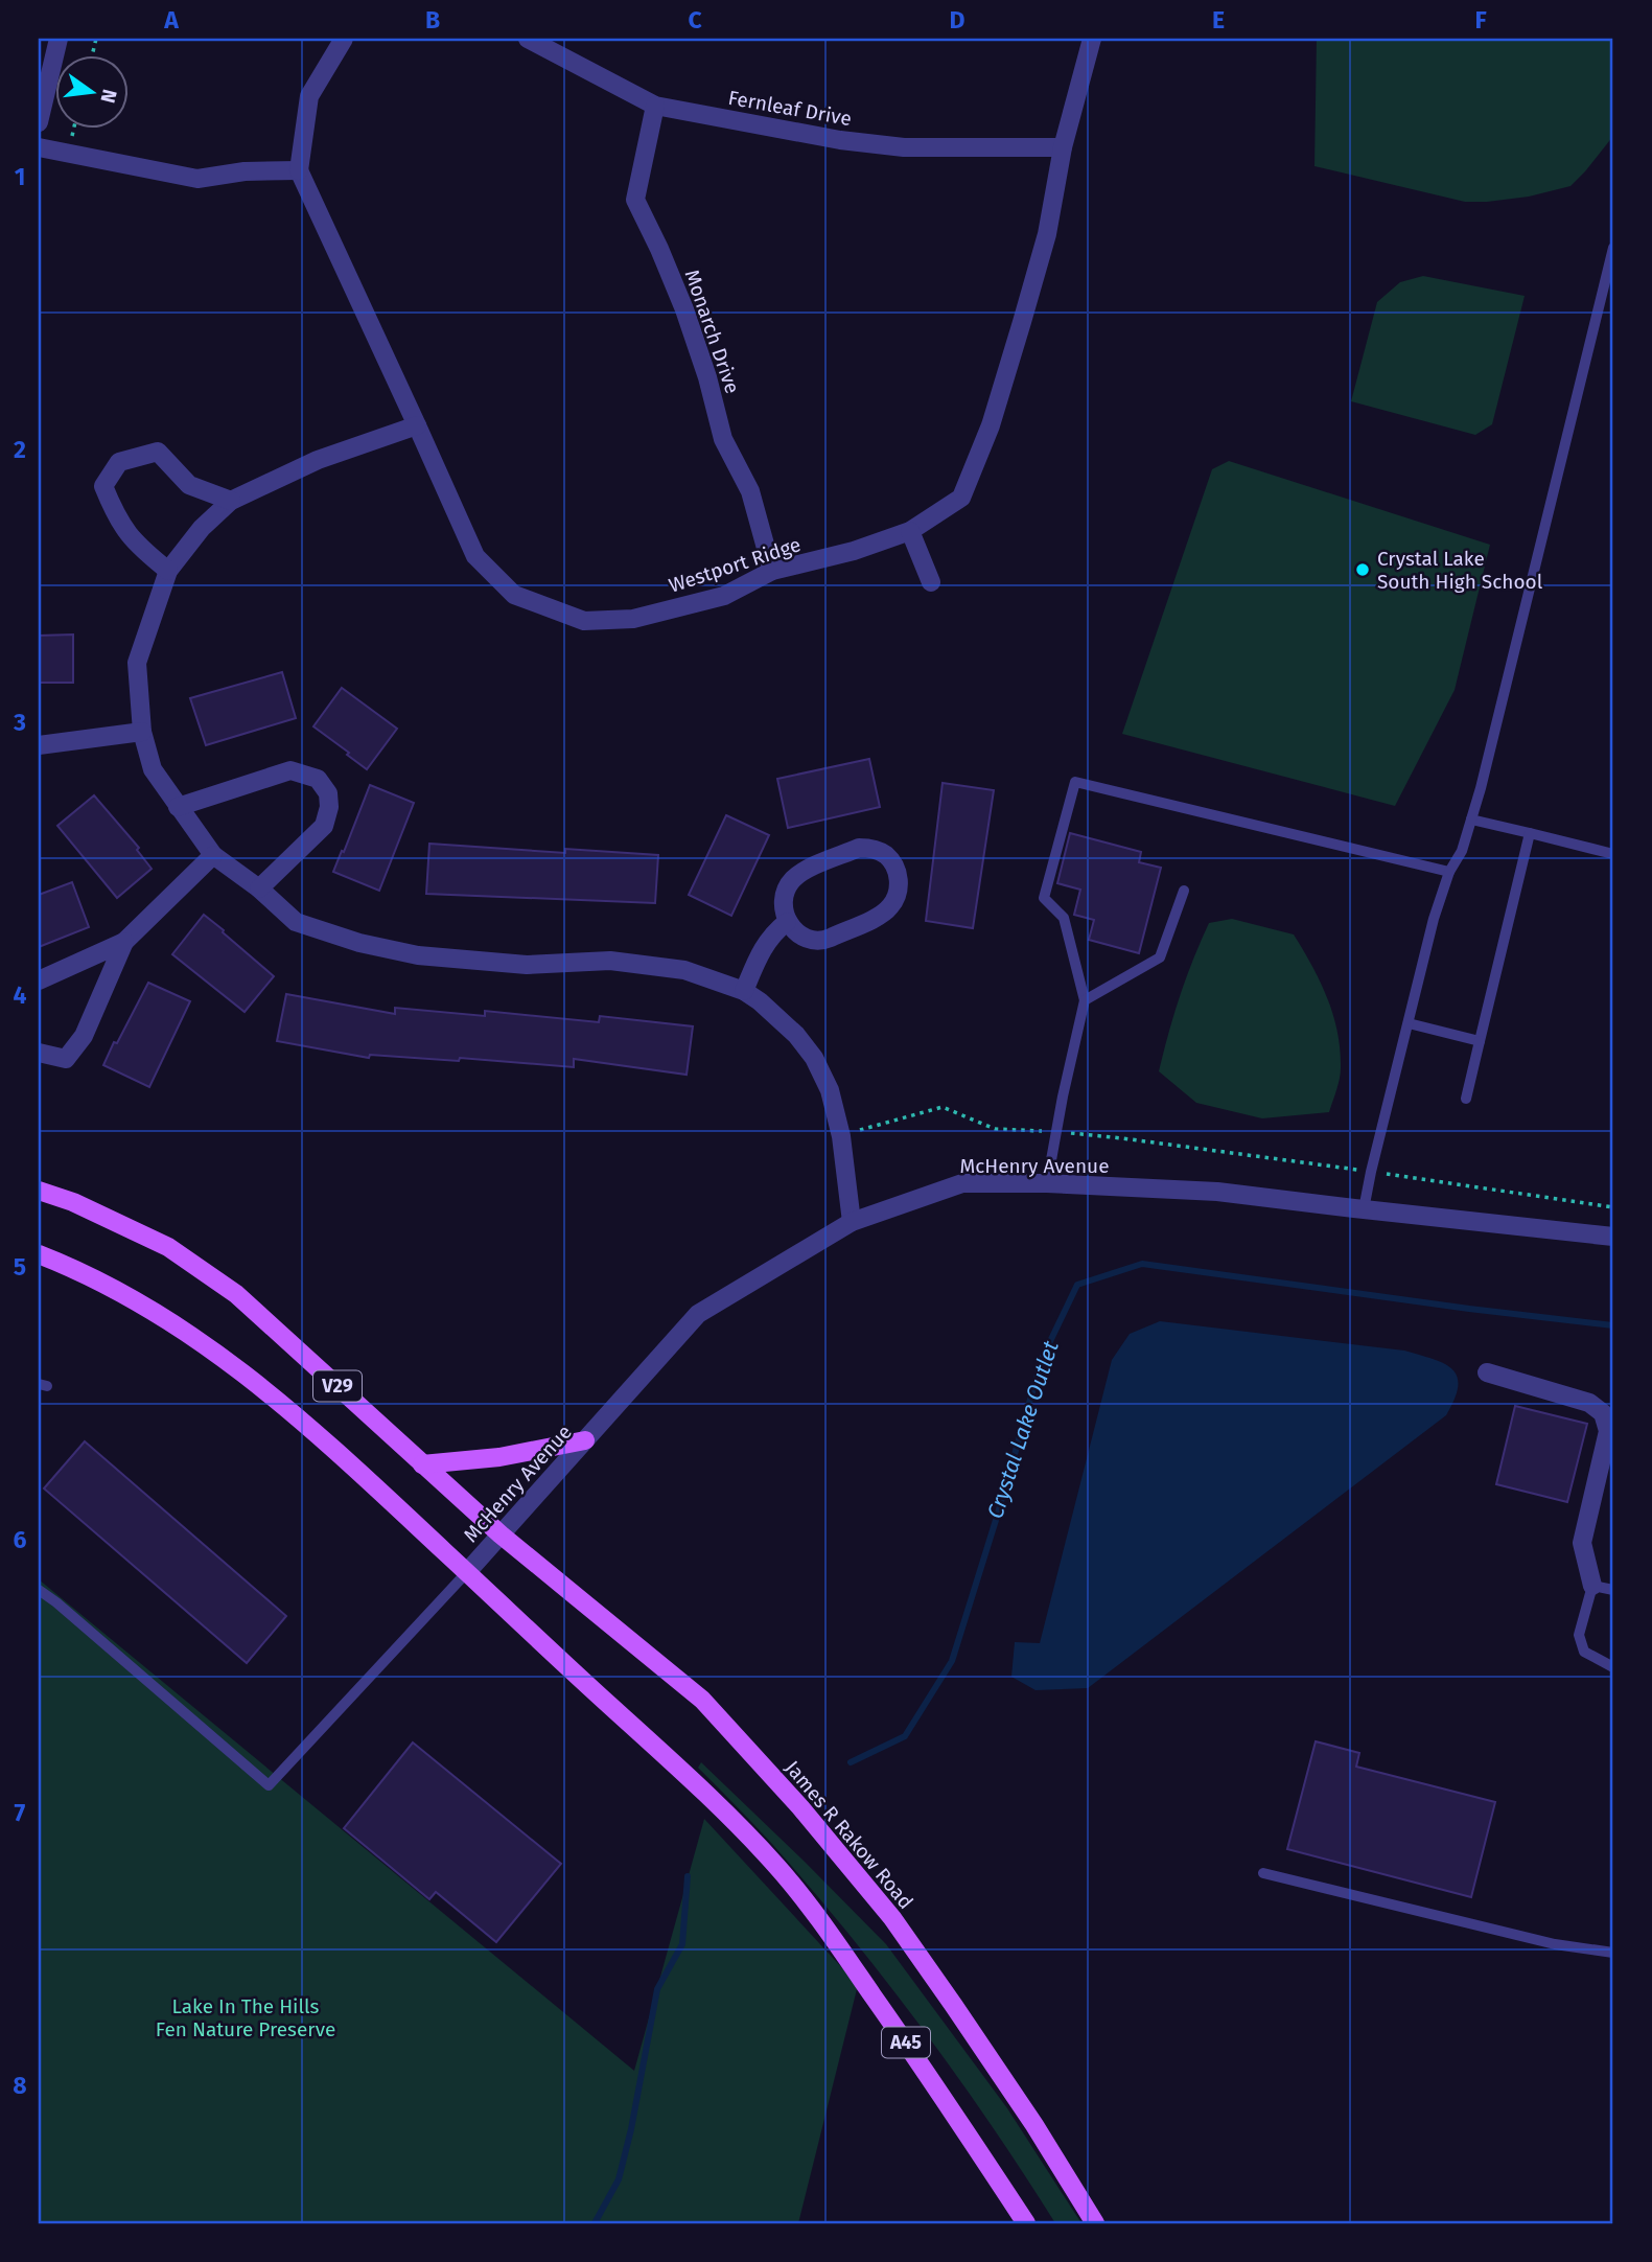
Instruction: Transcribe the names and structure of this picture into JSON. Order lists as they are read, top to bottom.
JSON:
{
  "streets": {
    "main road": ["V29", "James R Rakow Road", "A45"],
    "street": [
      "Fernleaf Drive",
      "Monarch Drive",
      "Westport Ridge",
      "McHenry Avenue"
    ]
  },
  "crossings": [
    ["Fernleaf Drive", "Monarch Drive"],
    ["Fernleaf Drive", "Westport Ridge"],
    ["Monarch Drive", "Westport Ridge"],
    ["McHenry Avenue", "V29"],
    ["McHenry Avenue", "James R Rakow Road"],
    ["McHenry Avenue", "A45"],
    ["V29", "James R Rakow Road"],
    ["V29", "A45"]
  ],
  "water": ["Crystal Lake Outlet"],
  "parks": ["Lake In The Hills Fen Nature Preserve"],
  "places": ["Crystal Lake South High School"],
  "north": "right",
  "grid": {
    "columns": [
      "A",
      "B",
      "C",
      "D",
      "E",
      "F"
    ],
    "rows": [
      "1",
      "2",
      "3",
      "4",
      "5",
      "6",
      "7",
      "8"
    ]
  }
}
